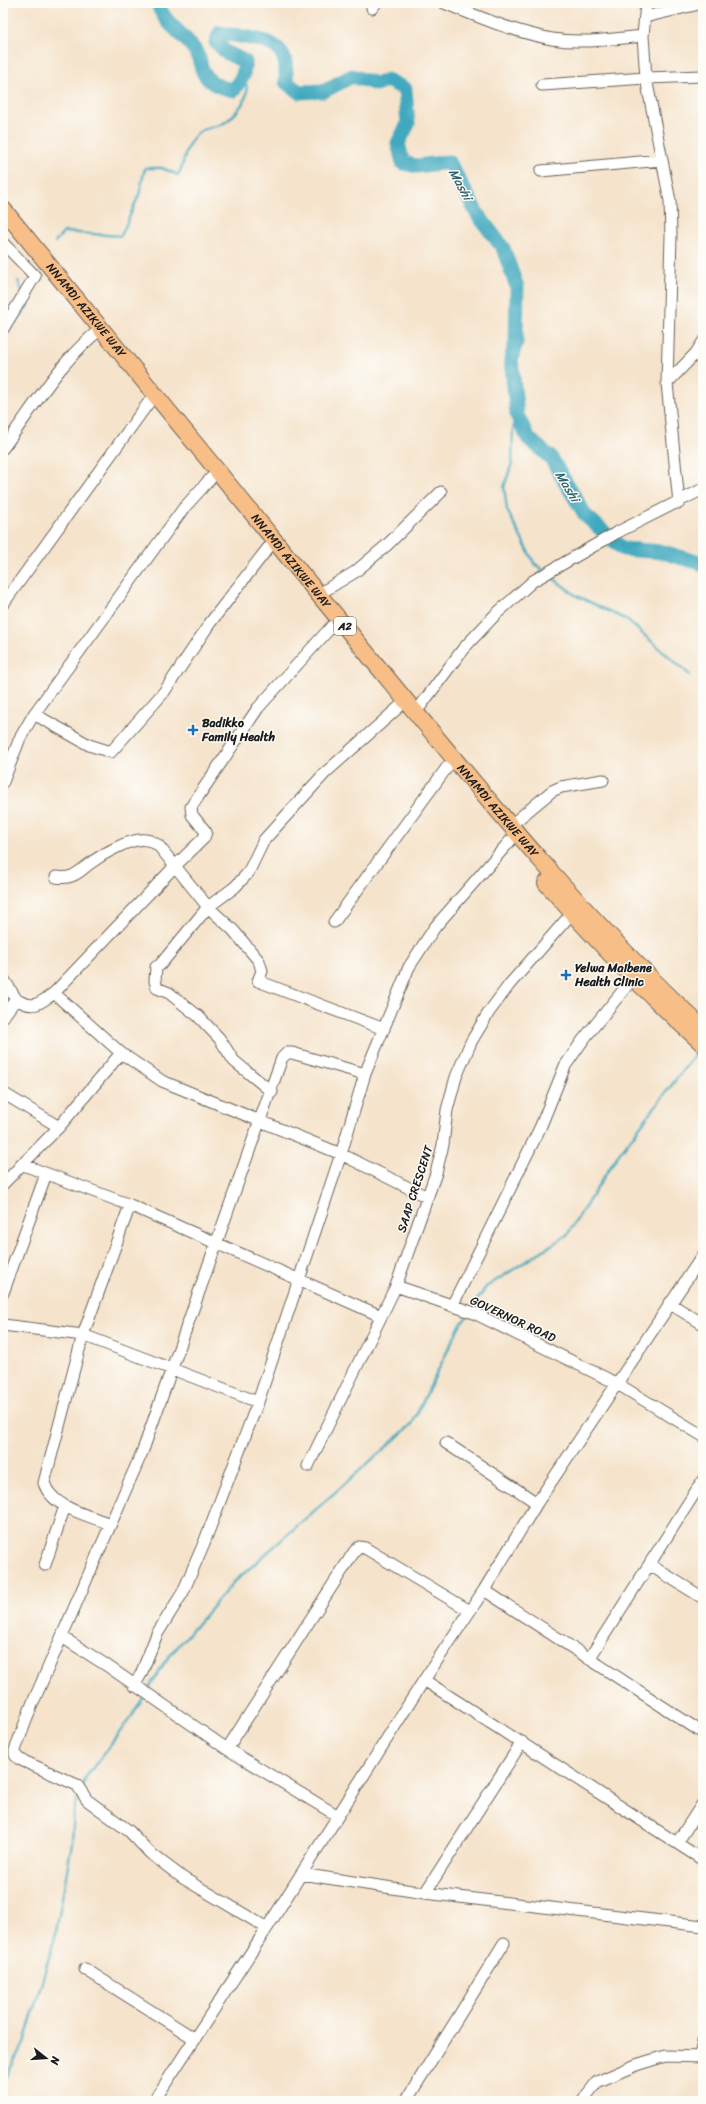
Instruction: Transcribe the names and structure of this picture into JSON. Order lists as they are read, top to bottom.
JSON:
{
  "streets": {
    "highway": ["NNAMDI AZIKWE WAY", "A2"],
    "street": ["SAAP CRESCENT", "GOVERNOR ROAD"]
  },
  "crossings": [
    ["NNAMDI AZIKWE WAY", "SAAP CRESCENT"],
    ["SAAP CRESCENT", "GOVERNOR ROAD"]
  ],
  "water": ["Mashi"],
  "places": {
    "health": ["Badikko Family Health", "Yelwa Maibene Health Clinic"]
  },
  "north": "right"
}
